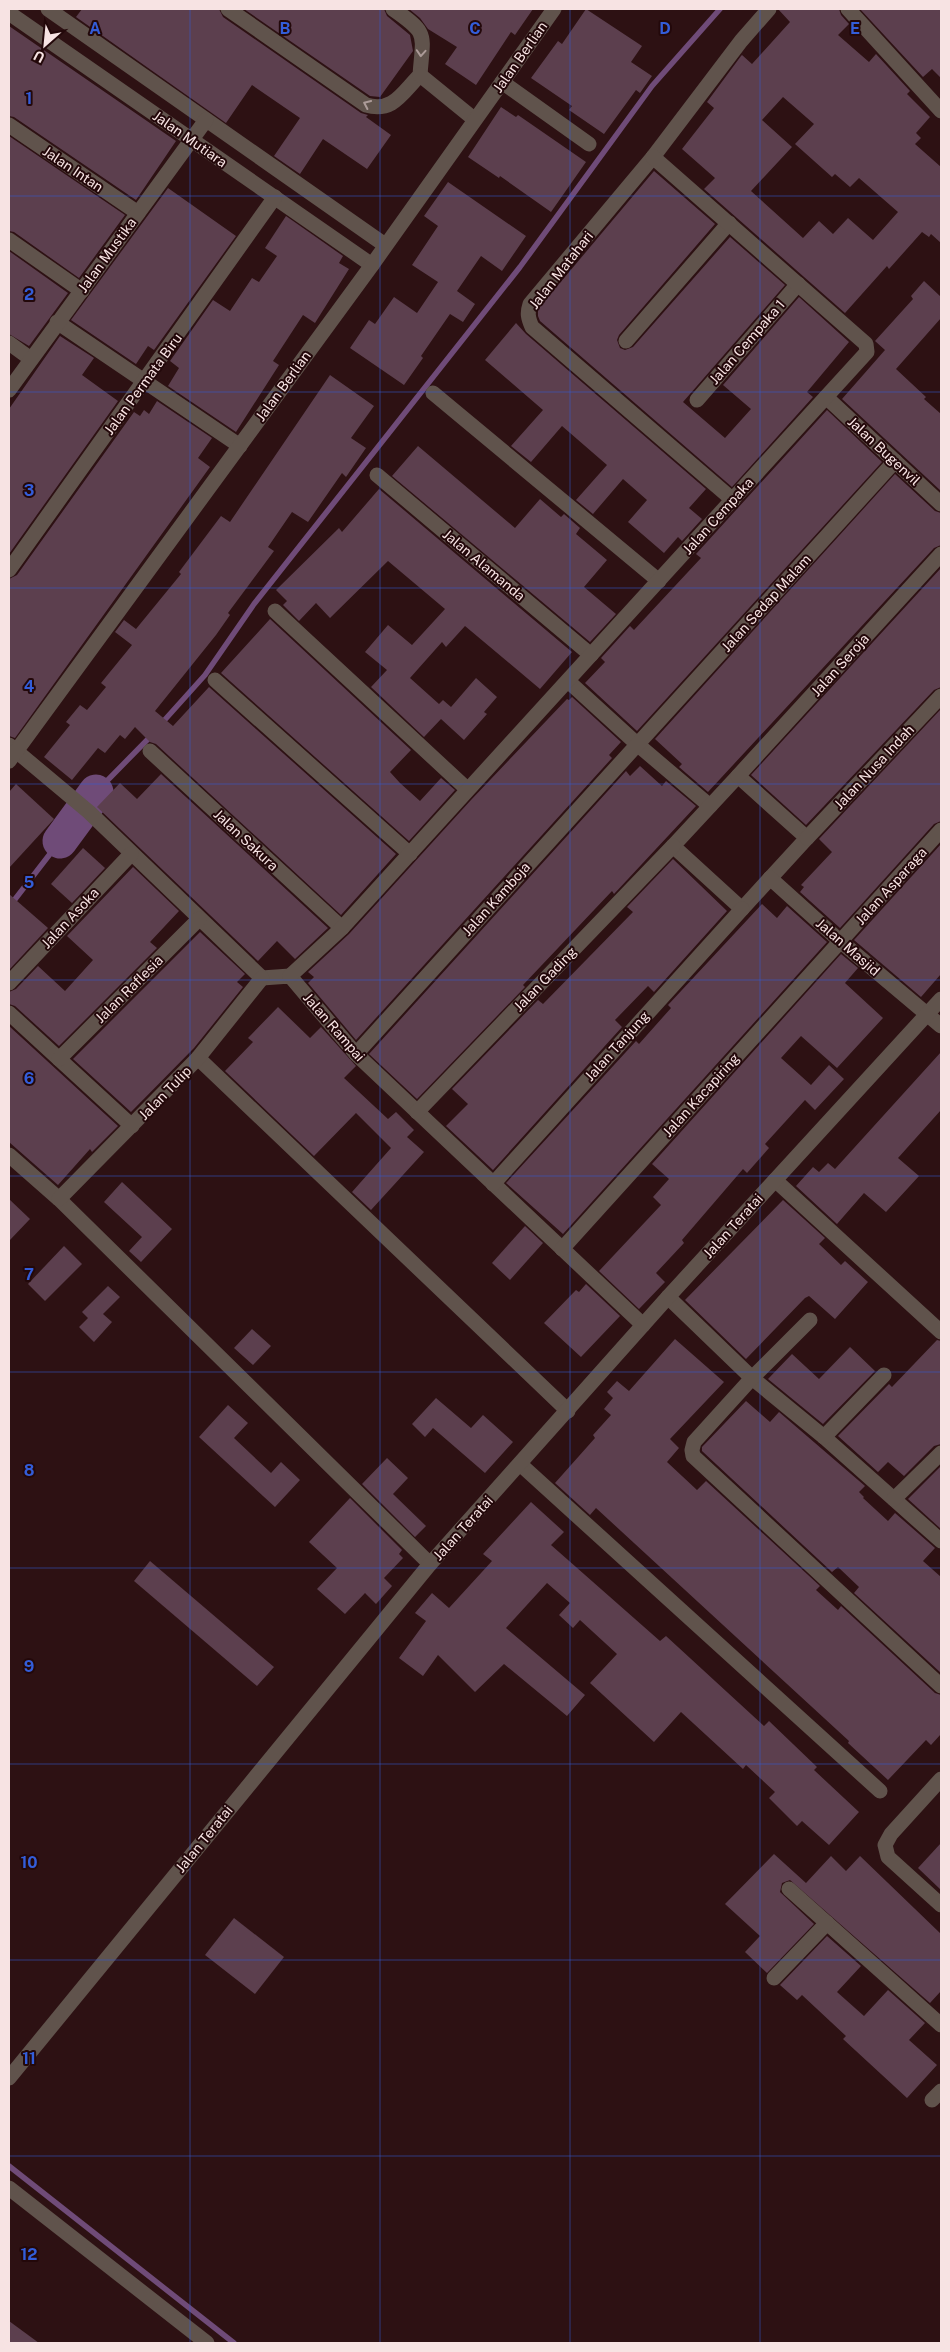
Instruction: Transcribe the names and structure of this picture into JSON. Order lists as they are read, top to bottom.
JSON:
{
  "streets": {
    "street": [
      "Jalan Berlian",
      "Jalan Mutiara",
      "Jalan Intan",
      "Jalan Mustika",
      "Jalan Matahari",
      "Jalan Cempaka 1",
      "Jalan Permata Biru",
      "Jalan Bugenvil",
      "Jalan Cempaka",
      "Jalan Alamanda",
      "Jalan Sedap Malam",
      "Jalan Seroja",
      "Jalan Nusa Indah",
      "Jalan Sakura",
      "Jalan Asparaga",
      "Jalan Kamboja",
      "Jalan Asoka",
      "Jalan Masjid",
      "Jalan Gading",
      "Jalan Raflesia",
      "Jalan Rampai",
      "Jalan Tanjung",
      "Jalan Tulip",
      "Jalan Kacapiring",
      "Jalan Teratai"
    ]
  },
  "crossings": [
    ["Jalan Berlian", "Jalan Mutiara"],
    ["Jalan Mutiara", "Jalan Mustika"],
    ["Jalan Mutiara", "Jalan Permata Biru"],
    ["Jalan Intan", "Jalan Mustika"],
    ["Jalan Matahari", "Jalan Cempaka"],
    ["Jalan Cempaka 1", "Jalan Cempaka"],
    ["Jalan Bugenvil", "Jalan Cempaka"],
    ["Jalan Bugenvil", "Jalan Sedap Malam"],
    ["Jalan Cempaka", "Jalan Alamanda"],
    ["Jalan Sedap Malam", "Jalan Kamboja"],
    ["Jalan Seroja", "Jalan Gading"],
    ["Jalan Nusa Indah", "Jalan Masjid"],
    ["Jalan Nusa Indah", "Jalan Tanjung"],
    ["Jalan Asparaga", "Jalan Masjid"],
    ["Jalan Asparaga", "Jalan Kacapiring"],
    ["Jalan Kamboja", "Jalan Rampai"],
    ["Jalan Masjid", "Jalan Tanjung"],
    ["Jalan Masjid", "Jalan Kacapiring"],
    ["Jalan Masjid", "Jalan Teratai"],
    ["Jalan Gading", "Jalan Rampai"],
    ["Jalan Rampai", "Jalan Tanjung"],
    ["Jalan Rampai", "Jalan Kacapiring"],
    ["Jalan Rampai", "Jalan Teratai"]
  ],
  "north": "bottom left",
  "grid": {
    "columns": [
      "A",
      "B",
      "C",
      "D",
      "E"
    ],
    "rows": [
      "1",
      "2",
      "3",
      "4",
      "5",
      "6",
      "7",
      "8",
      "9",
      "10",
      "11",
      "12"
    ]
  }
}
